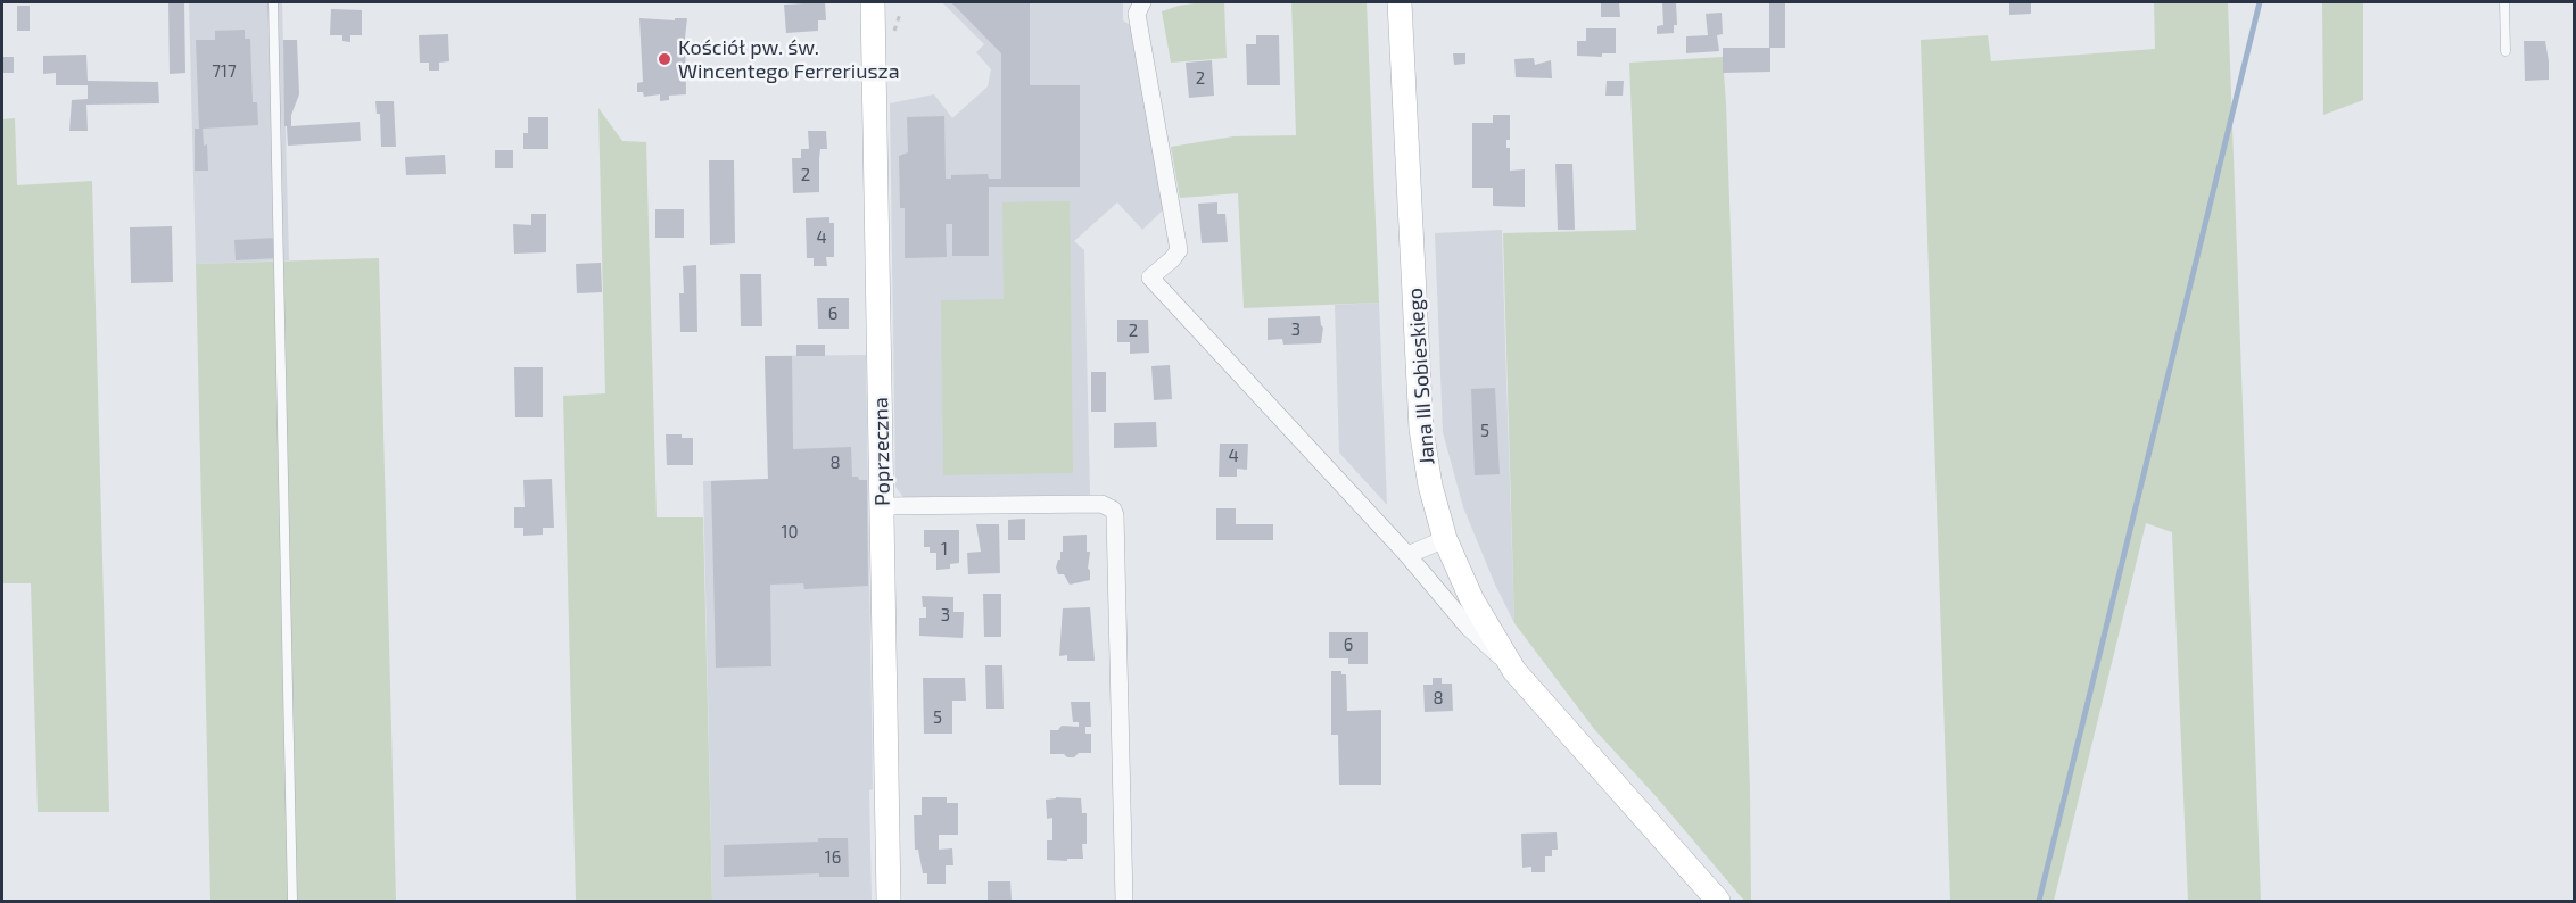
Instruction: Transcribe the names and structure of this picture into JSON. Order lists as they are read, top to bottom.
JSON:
{
  "streets": {
    "main road": ["Jana III Sobieskiego", "Poprzeczna"]
  },
  "places": ["Kościół pw. św. Wincentego Ferreriusza"],
  "house_numbers": [
    "717",
    "2",
    "2",
    "4",
    "6",
    "3",
    "2",
    "5",
    "4",
    "8",
    "10",
    "1",
    "3",
    "6",
    "8",
    "5",
    "16"
  ]
}
